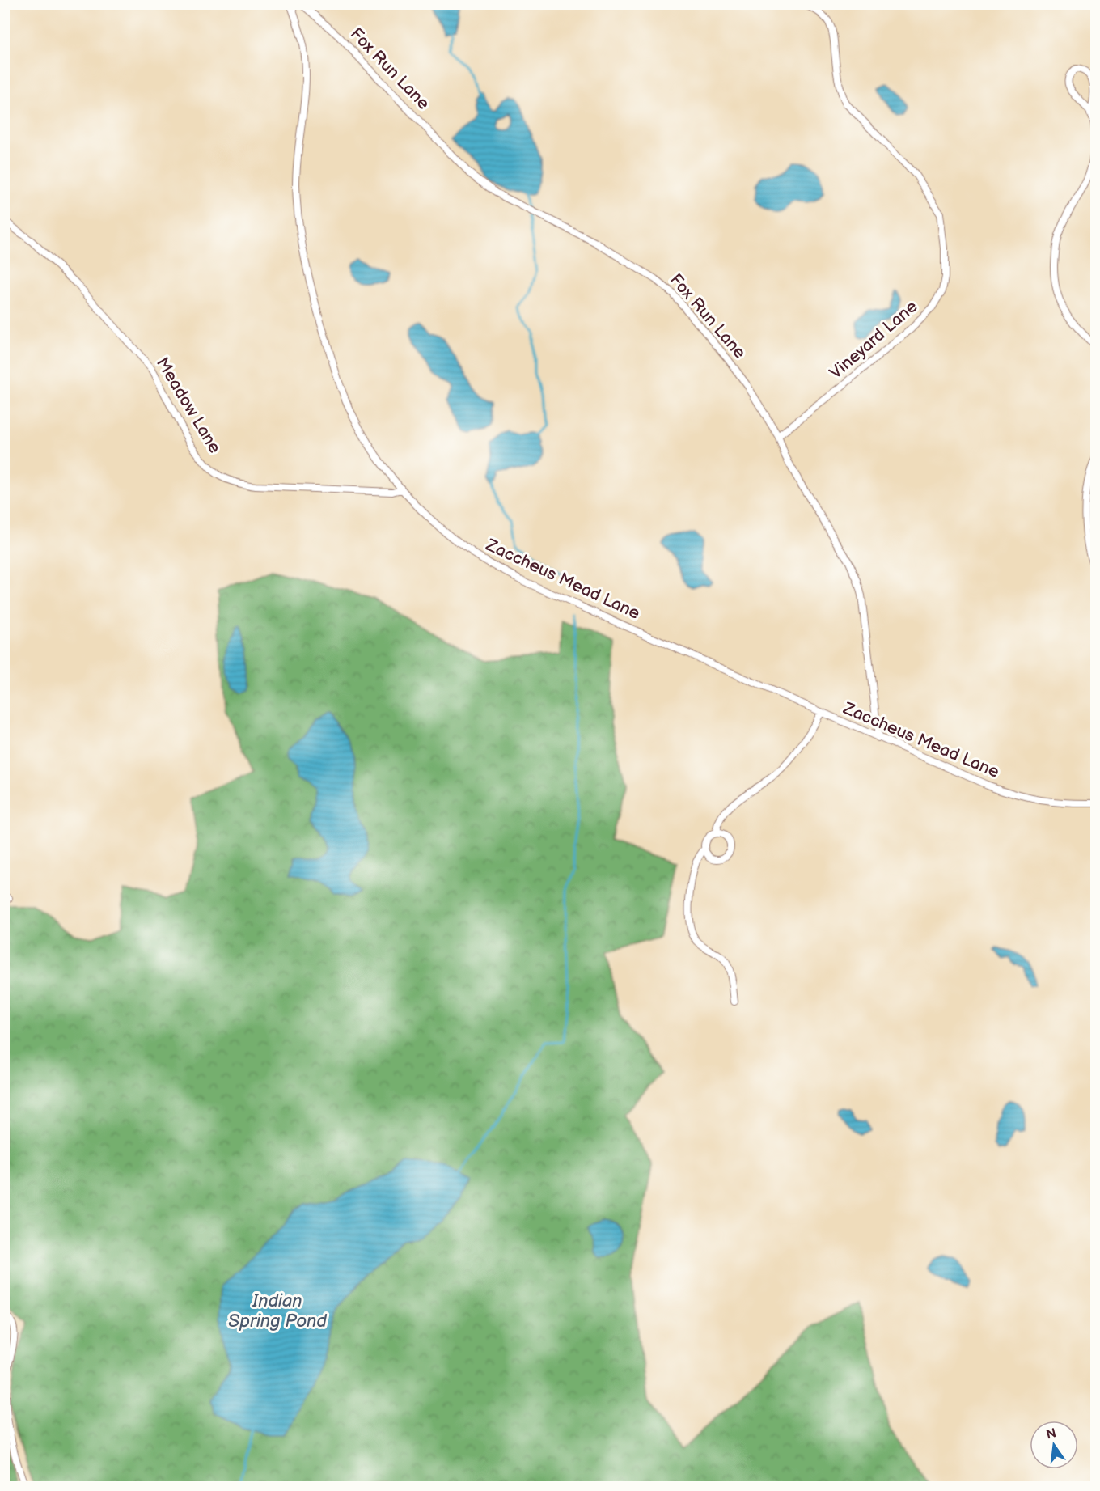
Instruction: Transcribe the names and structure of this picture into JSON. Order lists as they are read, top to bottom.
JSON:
{
  "streets": {
    "street": [
      "Fox Run Lane",
      "Vineyard Lane",
      "Meadow Lane",
      "Zaccheus Mead Lane"
    ]
  },
  "crossings": [
    ["Fox Run Lane", "Vineyard Lane"],
    ["Fox Run Lane", "Zaccheus Mead Lane"],
    ["Meadow Lane", "Zaccheus Mead Lane"]
  ],
  "water": ["Indian Spring Pond"],
  "north": "top"
}
